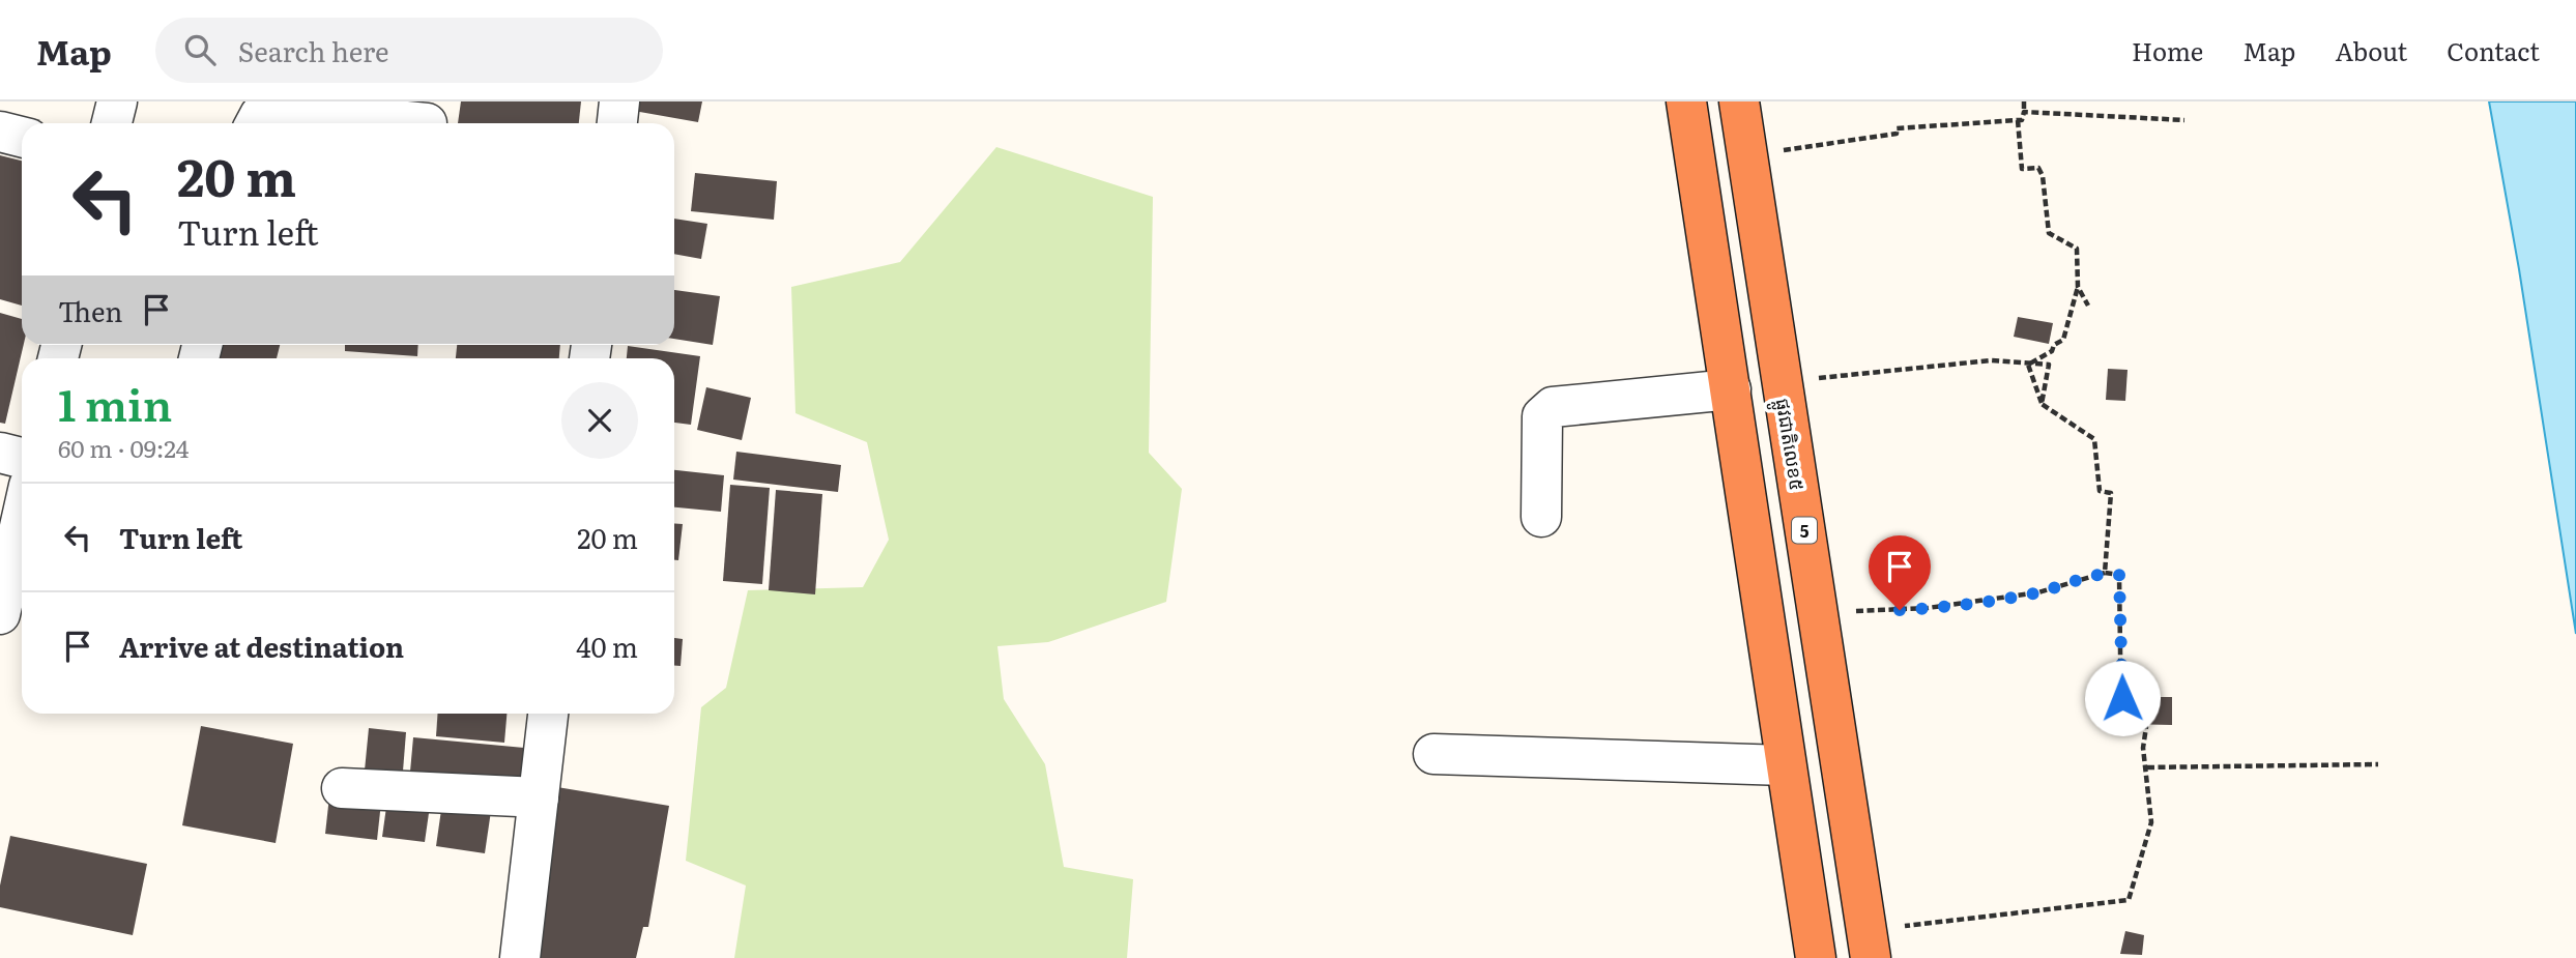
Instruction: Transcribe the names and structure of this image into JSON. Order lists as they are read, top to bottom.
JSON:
{
  "streets": {
    "highway": ["ផ្លូវជាតិលេខ៥", "5"]
  },
  "page": {
    "header": "Map",
    "search": "Search here",
    "nav": [
      "Home",
      "Map",
      "About",
      "Contact"
    ],
    "turn": ["20 m", "Turn left"],
    "then": "Then",
    "heading": ["1 min", "60 m · 09:24"],
    "list": [
      {
        "name": "Turn left",
        "value": "20 m"
      },
      {
        "name": "Arrive at destination",
        "value": "40 m"
      }
    ]
  }
}
